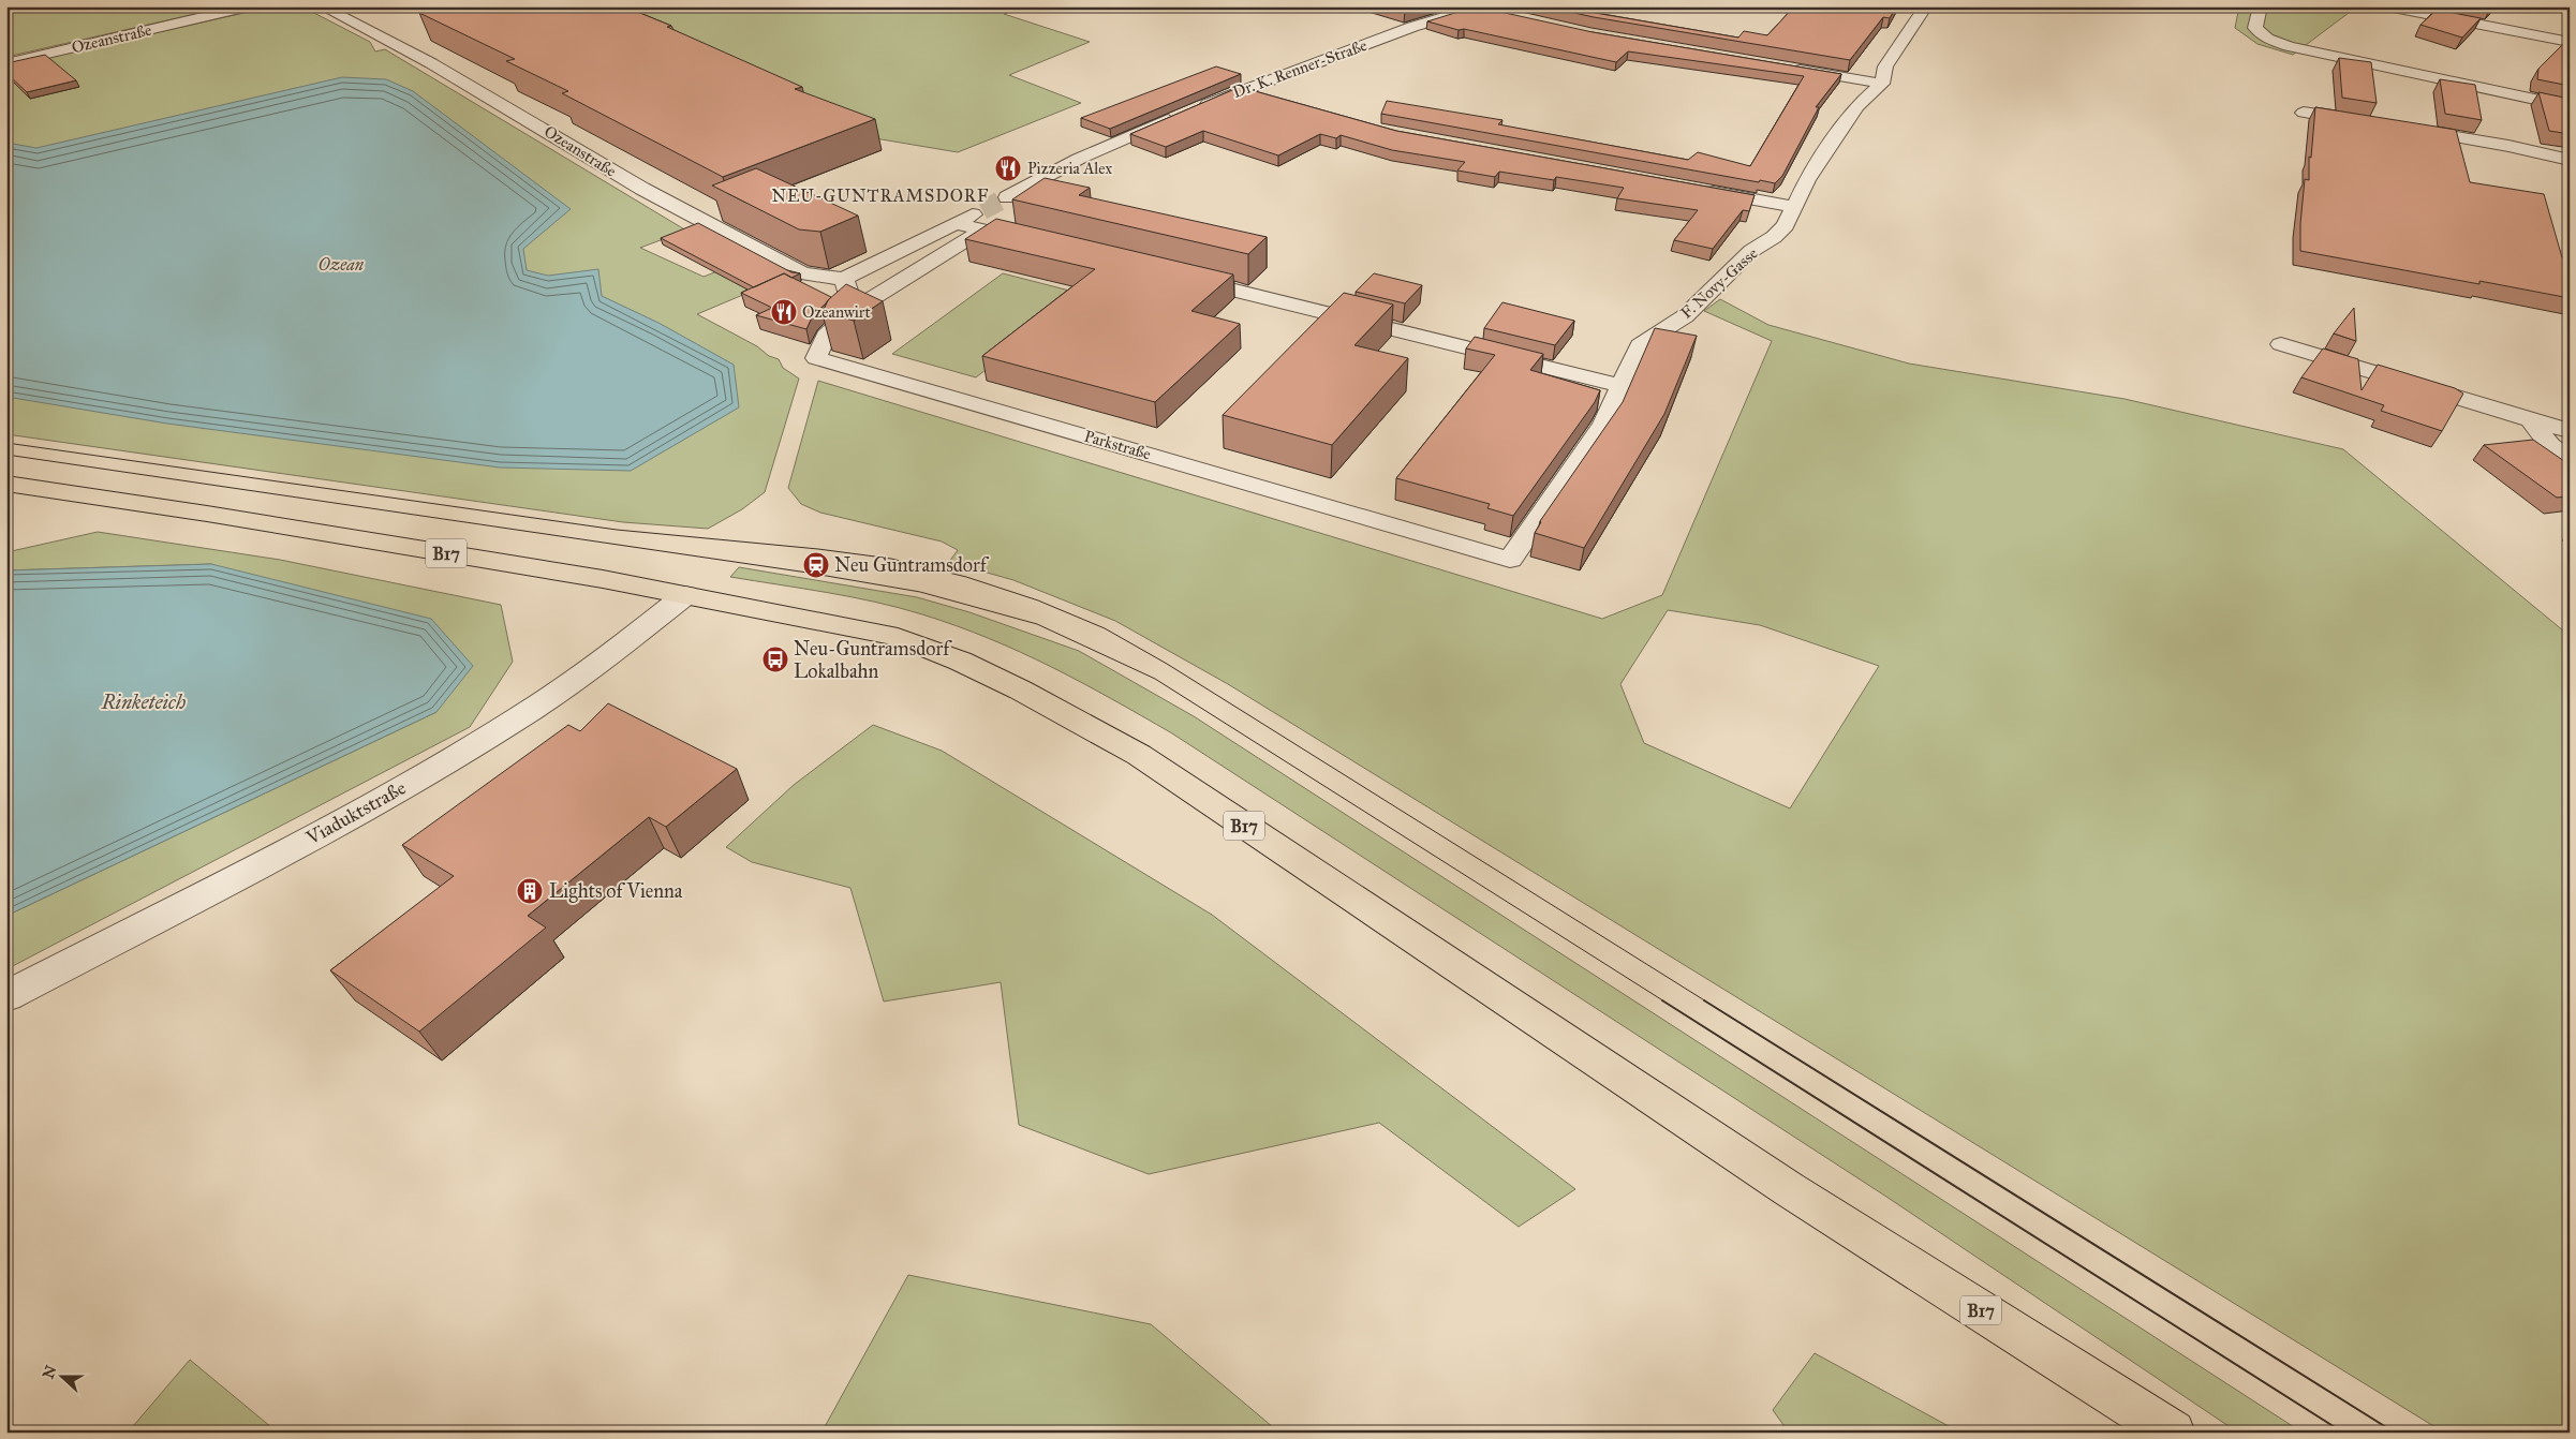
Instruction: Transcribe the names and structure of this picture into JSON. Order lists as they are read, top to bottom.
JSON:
{
  "streets": {
    "main road": ["B17"],
    "street": [
      "Ozeanstraße",
      "Dr. K. Renner-Straße",
      "F. Novy-Gasse",
      "Parkstraße",
      "Viaduktstraße"
    ]
  },
  "crossings": [
    ["F. Novy-Gasse", "Parkstraße"],
    ["B17", "Viaduktstraße"]
  ],
  "districts": ["NEU-GUNTRAMSDORF"],
  "water": ["Ozean", "Rinketeich"],
  "places": {
    "restaurant": ["Pizzeria Alex", "Ozeanwirt"],
    "station": ["Neu Guntramsdorf"],
    "bus stop": ["Neu-Guntramsdorf Lokalbahn"],
    "building": ["Lights of Vienna"]
  },
  "north": "left"
}
